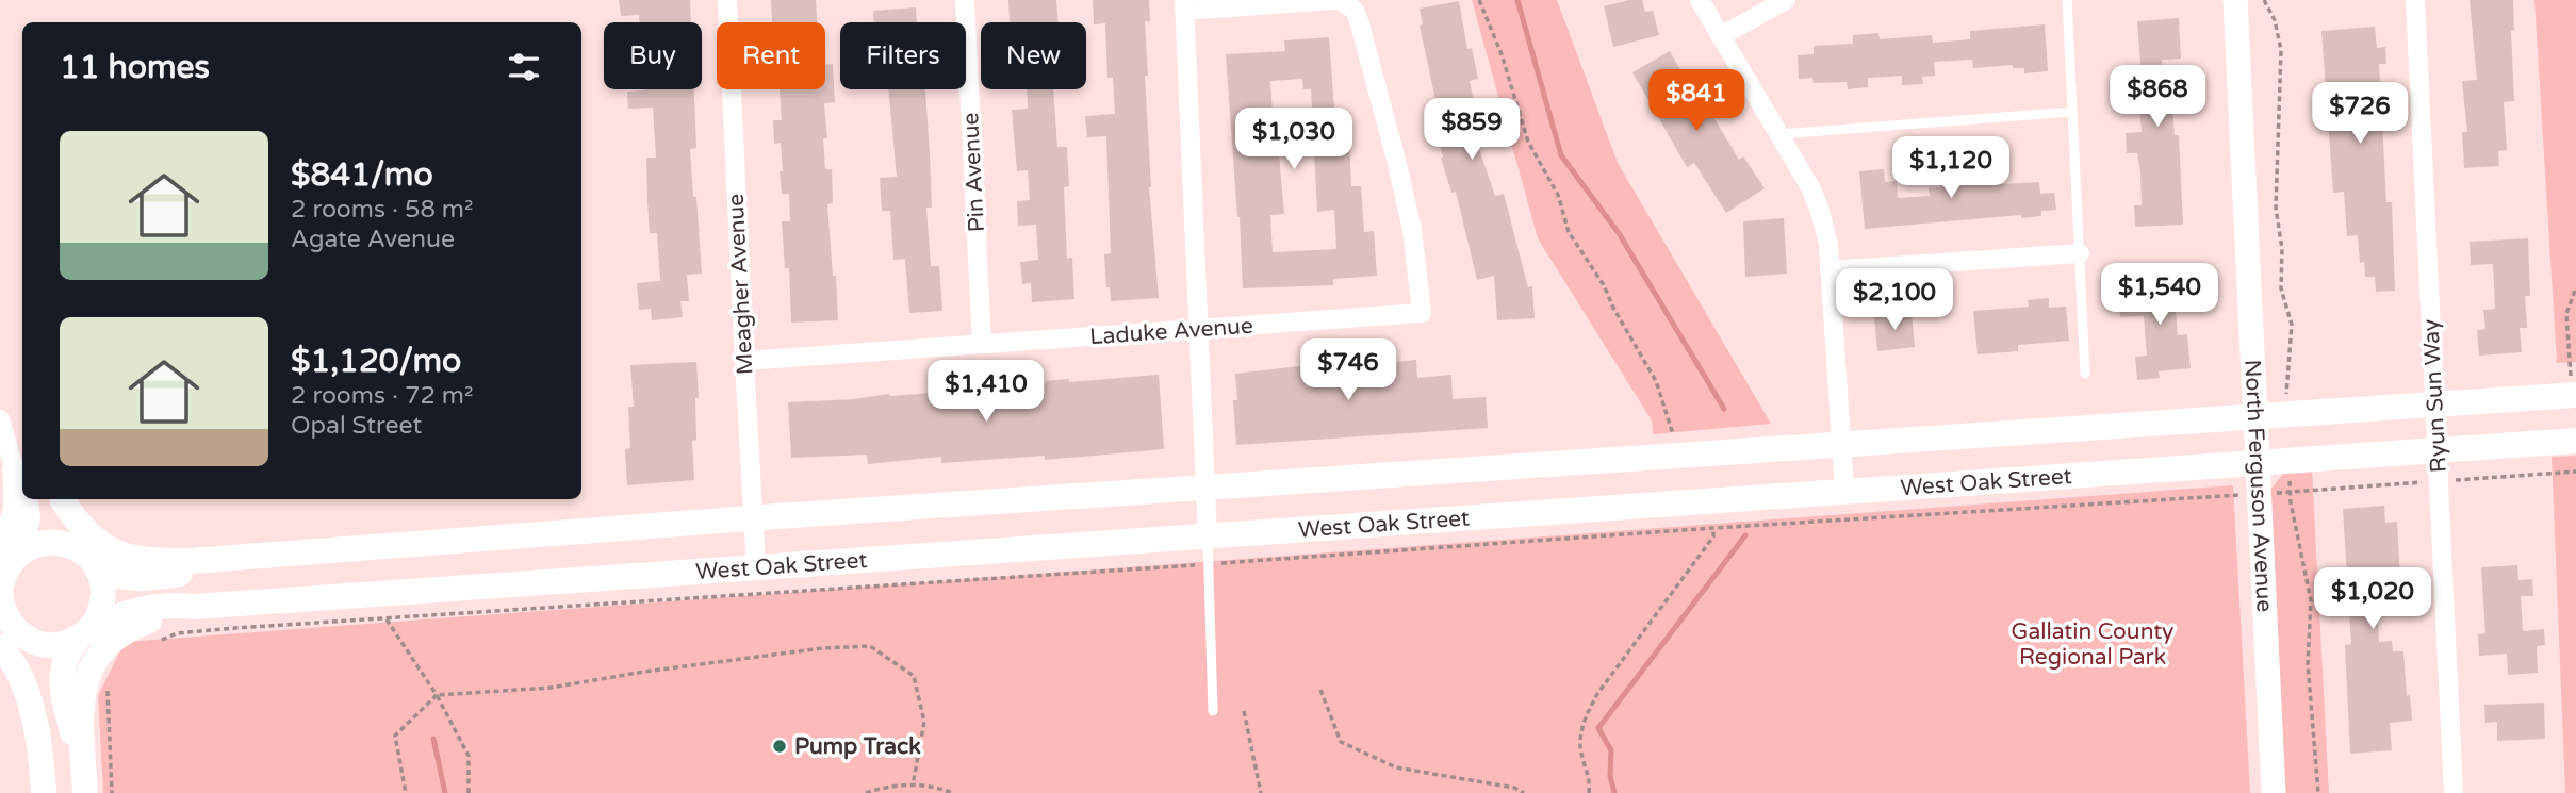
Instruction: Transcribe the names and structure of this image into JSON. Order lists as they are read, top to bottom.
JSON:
{
  "streets": {
    "main road": ["West Oak Street"],
    "street": [
      "Pin Avenue",
      "Meagher Avenue",
      "Laduke Avenue",
      "Ryun Sun Way",
      "North Ferguson Avenue"
    ]
  },
  "crossings": [
    ["Pin Avenue", "Laduke Avenue"],
    ["Meagher Avenue", "Laduke Avenue"],
    ["Meagher Avenue", "West Oak Street"],
    ["Ryun Sun Way", "West Oak Street"],
    ["West Oak Street", "North Ferguson Avenue"]
  ],
  "parks": ["Gallatin County Regional Park"],
  "places": ["Pump Track"],
  "page": {
    "chip": [
      "Buy",
      "Rent",
      "Filters",
      "New"
    ],
    "heading": "11 homes",
    "price": [
      "$868",
      "$841",
      "$726",
      "$859",
      "$1,030",
      "$1,120",
      "$1,540",
      "$2,100",
      "$746",
      "$1,410",
      "$1,020"
    ],
    "list": [
      {
        "name": "$841/mo",
        "note": "2 rooms · 58 m² · Agate Avenue"
      },
      {
        "name": "$1,120/mo",
        "note": "2 rooms · 72 m² · Opal Street"
      }
    ]
  }
}
